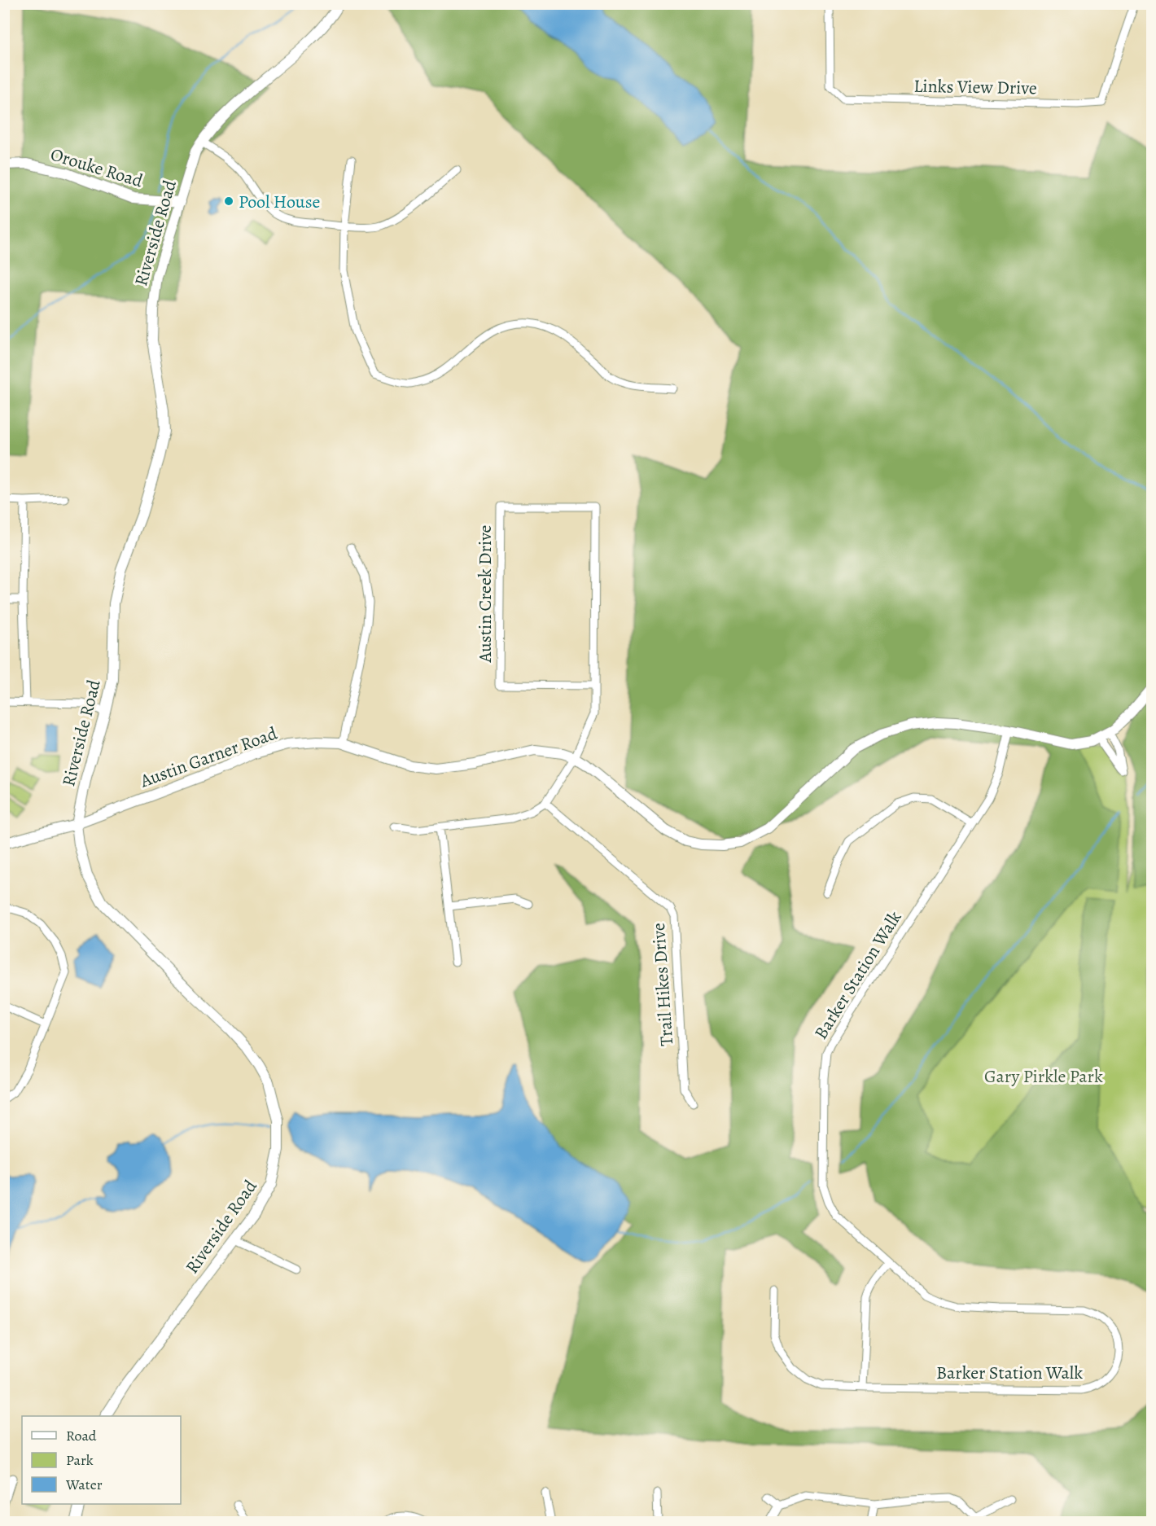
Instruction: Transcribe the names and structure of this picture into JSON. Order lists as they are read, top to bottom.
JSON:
{
  "streets": {
    "street": [
      "Links View Drive",
      "Orouke Road",
      "Riverside Road",
      "Austin Creek Drive",
      "Austin Garner Road",
      "Barker Station Walk",
      "Trail Hikes Drive"
    ]
  },
  "crossings": [
    ["Orouke Road", "Riverside Road"],
    ["Riverside Road", "Austin Garner Road"],
    ["Austin Creek Drive", "Austin Garner Road"],
    ["Austin Creek Drive", "Trail Hikes Drive"],
    ["Austin Garner Road", "Barker Station Walk"]
  ],
  "parks": ["Gary Pirkle Park"],
  "places": ["Pool House"],
  "legend": ["Road", "Park", "Water"]
}
